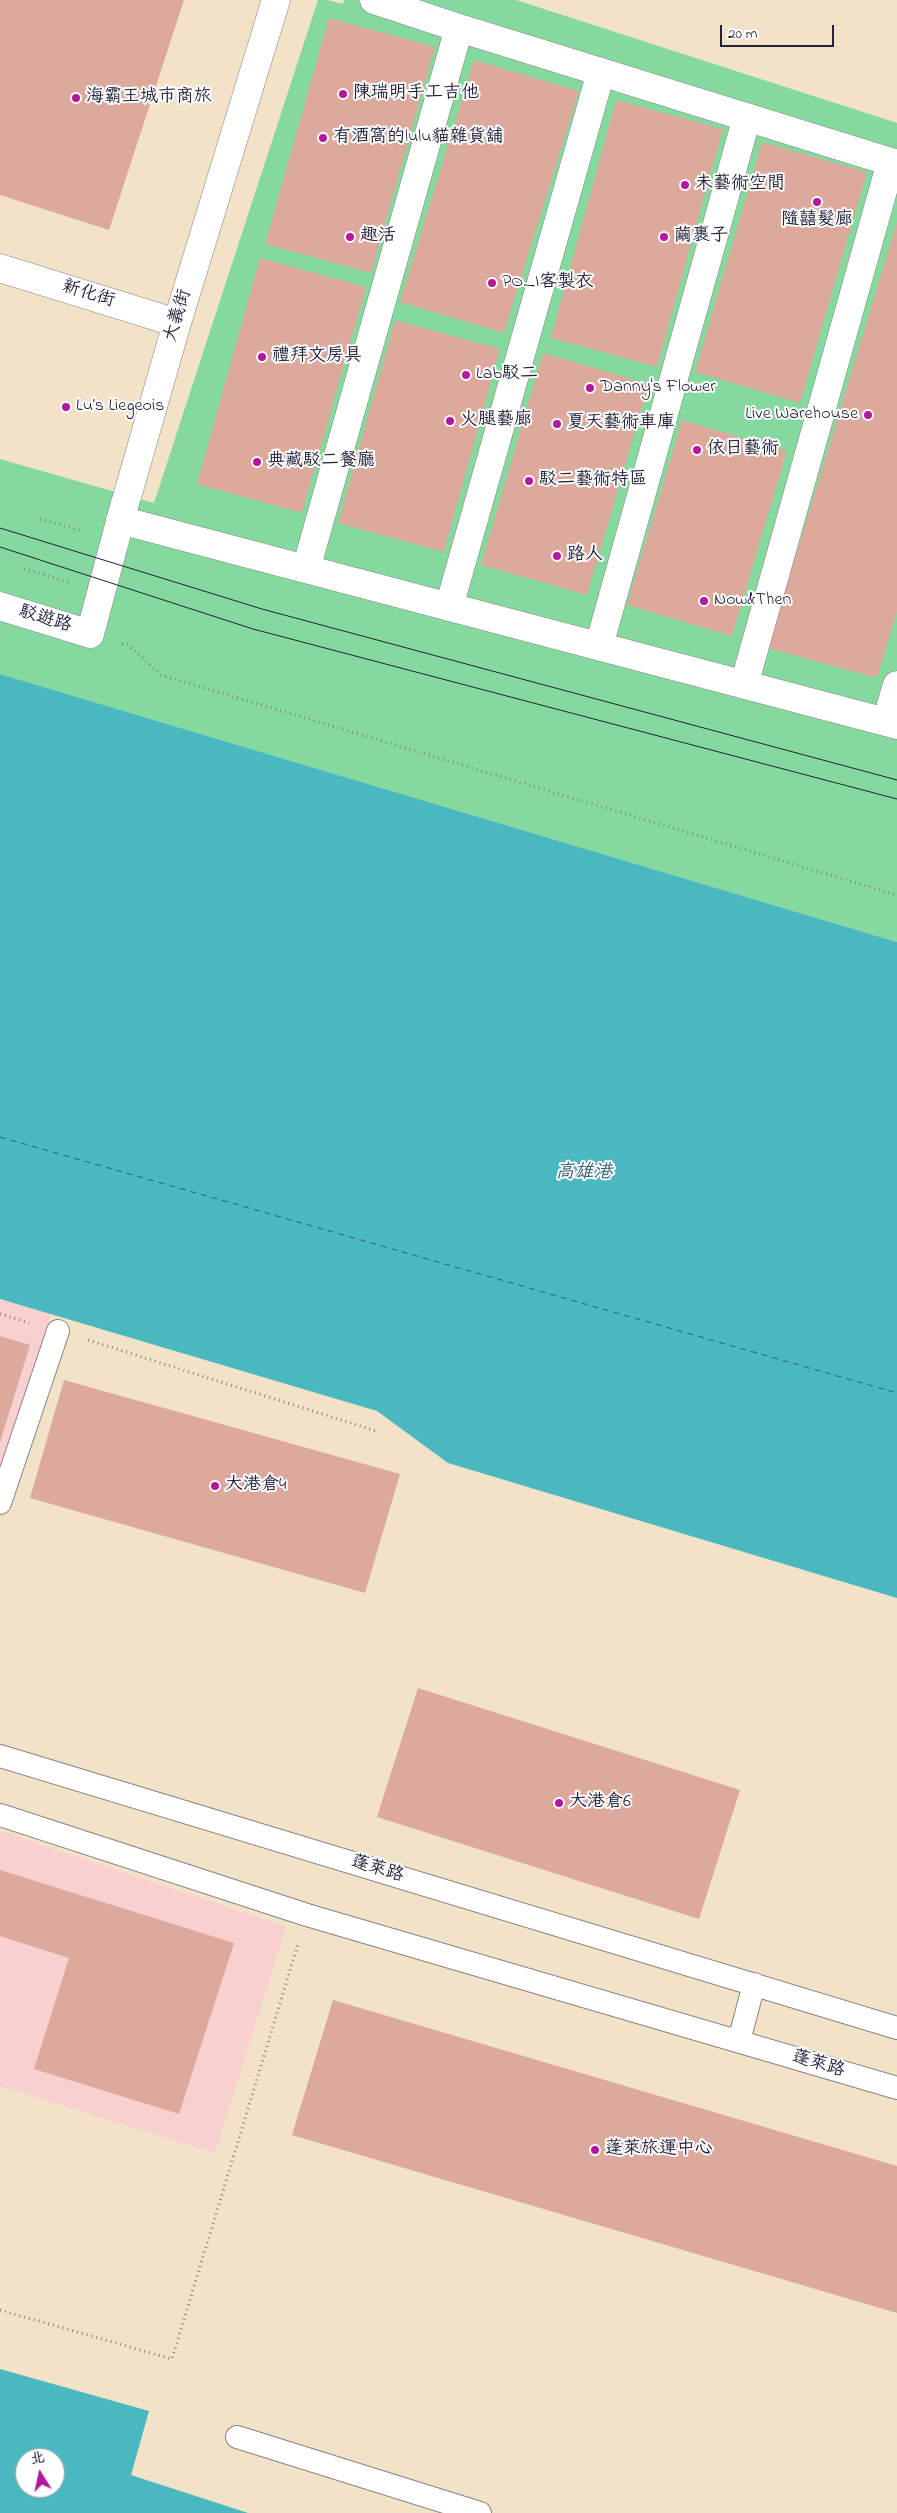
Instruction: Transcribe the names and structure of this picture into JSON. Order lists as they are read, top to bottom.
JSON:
{
  "streets": {
    "street": ["新化街", "大義街", "駁遊路"],
    "lane": ["蓬萊路"]
  },
  "crossings": [
    ["新化街", "大義街"],
    ["大義街", "駁遊路"]
  ],
  "water": ["高雄港"],
  "places": [
    "陳瑞明手工吉他",
    "海霸王城市商旅",
    "有酒窩的lulu貓雜貨舖",
    "未藝術空間",
    "隨囍髮廊",
    "趣活",
    "繭裹子",
    "PO_I客製衣",
    "禮拜文房具",
    "Lab駁二",
    "Danny's Flower",
    "Lu‘s Liegeois",
    "Live Warehouse",
    "火腿藝廊",
    "夏天藝術車庫",
    "依日藝術",
    "典藏駁二餐廳",
    "駁二藝術特區",
    "路人",
    "Now&Then",
    "大港倉4",
    "大港倉6",
    "蓬萊旅運中心"
  ],
  "scale_bar": "20 m",
  "north": "top"
}
